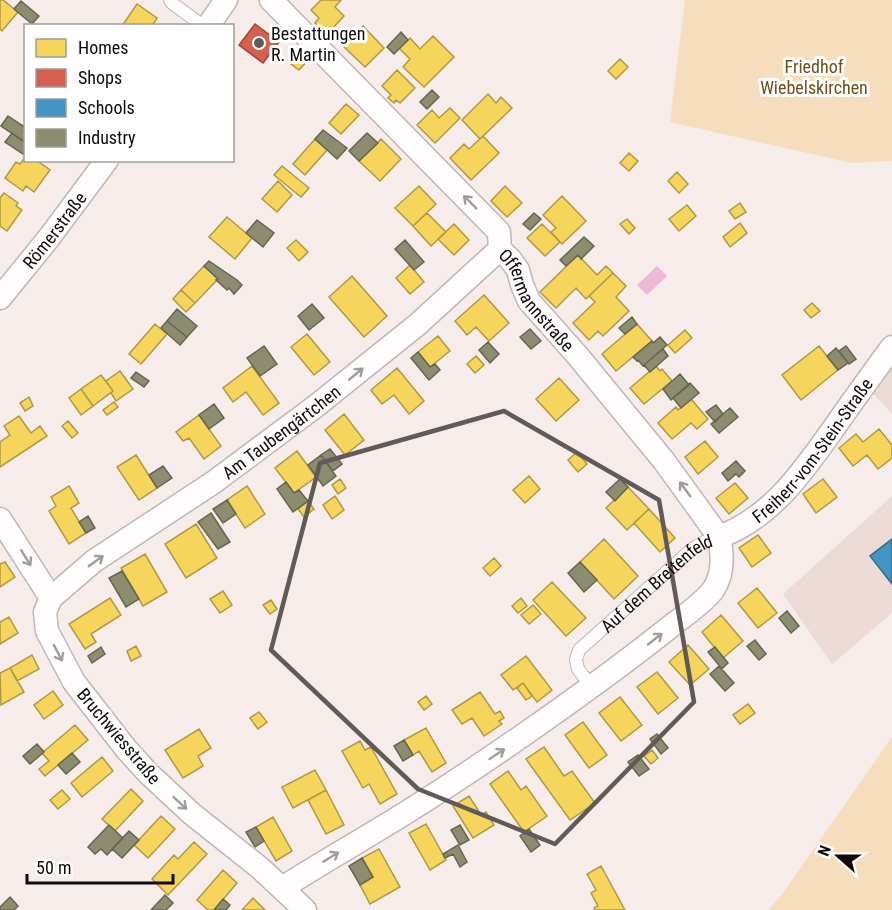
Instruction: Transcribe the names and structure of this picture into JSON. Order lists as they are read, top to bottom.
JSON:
{
  "streets": {
    "street": [
      "Römerstraße",
      "Offermannstraße",
      "Am Taubengärtchen",
      "Freiherr-vom-Stein-Straße",
      "Auf dem Breitenfeld",
      "Bruchwiesstraße"
    ]
  },
  "crossings": [
    ["Offermannstraße", "Am Taubengärtchen"],
    ["Offermannstraße", "Freiherr-vom-Stein-Straße"],
    ["Offermannstraße", "Auf dem Breitenfeld"],
    ["Am Taubengärtchen", "Bruchwiesstraße"],
    ["Freiherr-vom-Stein-Straße", "Auf dem Breitenfeld"],
    ["Auf dem Breitenfeld", "Bruchwiesstraße"]
  ],
  "one_way": [
    "Offermannstraße",
    "Am Taubengärtchen",
    "Auf dem Breitenfeld",
    "Bruchwiesstraße"
  ],
  "parks": ["Friedhof Wiebelskirchen"],
  "places": ["Bestattungen R. Martin"],
  "legend": [
    "Homes",
    "Shops",
    "Schools",
    "Industry"
  ],
  "scale_bar": "50 m",
  "north": "left"
}
